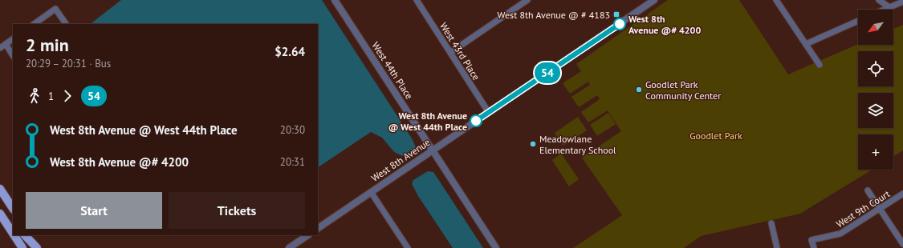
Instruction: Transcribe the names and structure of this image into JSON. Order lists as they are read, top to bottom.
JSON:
{
  "streets": {
    "street": [
      "West 43rd Place",
      "West 44th Place",
      "West 8th Avenue",
      "West 9th Court"
    ]
  },
  "crossings": [
    ["West 43rd Place", "West 8th Avenue"],
    ["West 44th Place", "West 8th Avenue"]
  ],
  "parks": ["Goodlet Park"],
  "places": {
    "transit": ["West 8th Avenue @ # 4183"],
    "other": [
      "West 8th Avenue @# 4200",
      "Goodlet Park Community Center",
      "West 8th Avenue @ West 44th Place",
      "Meadowlane Elementary School"
    ]
  },
  "lines": ["bus line 54"],
  "north": "bottom left",
  "page": {
    "on_map": "54",
    "map_buttons": "+",
    "heading": ["2 min", "20:29 – 20:31 · Bus", "$2.64"],
    "legs": ["1", "54"],
    "list": [
      {
        "name": "West 8th Avenue @ West 44th Place",
        "value": "20:30"
      },
      {
        "name": "West 8th Avenue @# 4200",
        "value": "20:31"
      }
    ],
    "buttons": ["Start", "Tickets"]
  }
}
